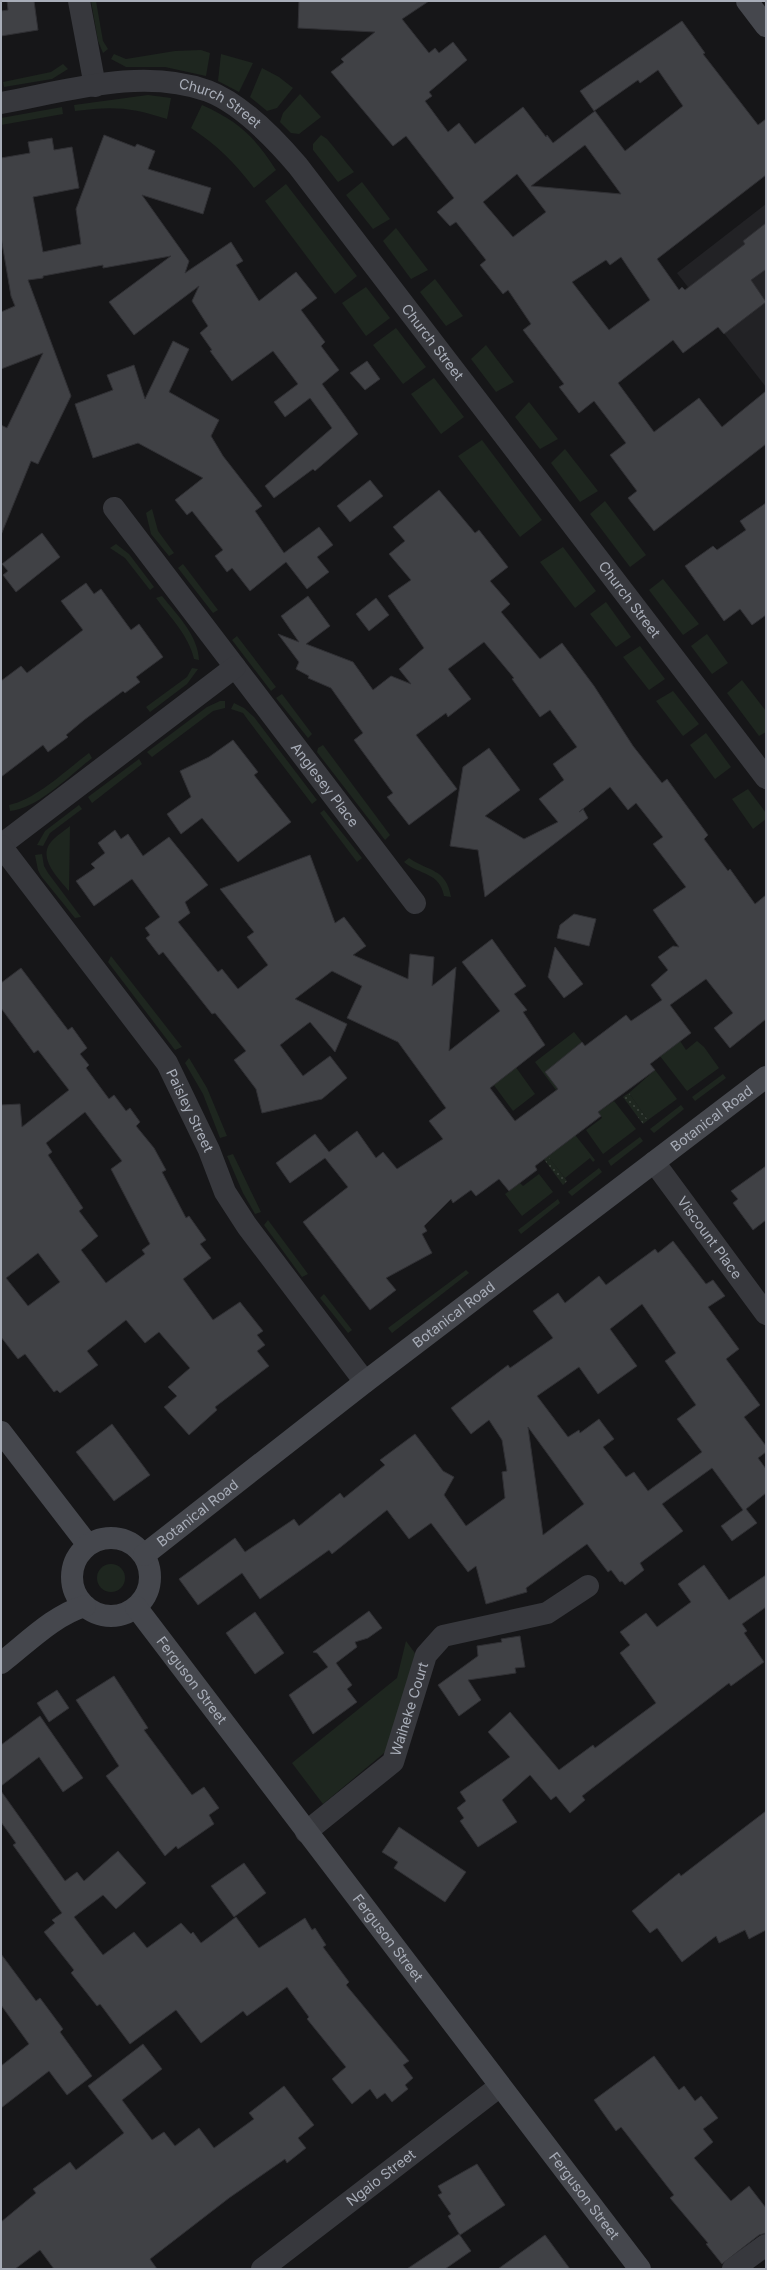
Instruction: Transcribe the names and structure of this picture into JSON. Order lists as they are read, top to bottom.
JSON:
{
  "streets": {
    "main road": ["Botanical Road", "Ferguson Street"],
    "street": [
      "Church Street",
      "Anglesey Place",
      "Paisley Street",
      "Viscount Place",
      "Waiheke Court",
      "Ngaio Street"
    ]
  },
  "crossings": [
    ["Paisley Street", "Botanical Road"],
    ["Botanical Road", "Viscount Place"],
    ["Botanical Road", "Ferguson Street"],
    ["Ferguson Street", "Waiheke Court"],
    ["Ferguson Street", "Ngaio Street"]
  ]
}
